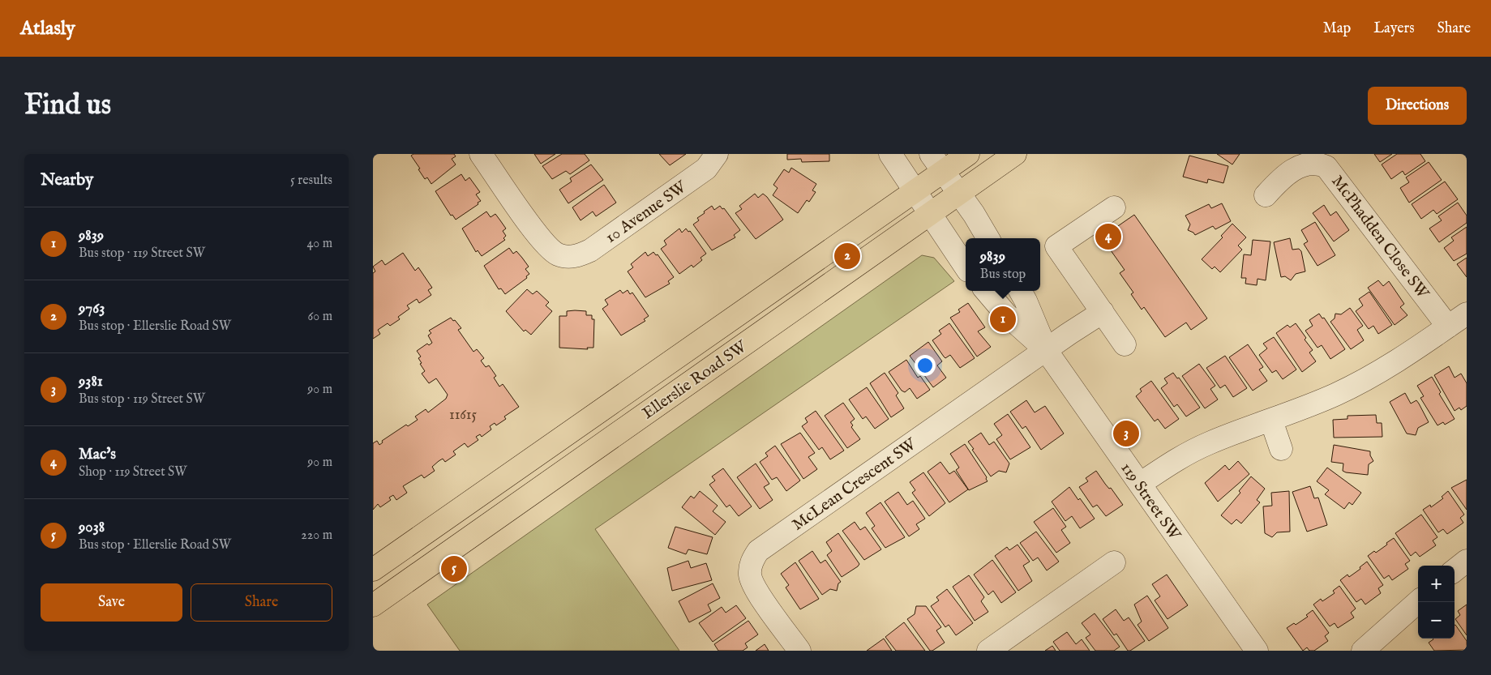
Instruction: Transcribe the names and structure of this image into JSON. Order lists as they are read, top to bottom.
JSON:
{
  "streets": {
    "main road": ["Ellerslie Road SW"],
    "street": [
      "10 Avenue SW",
      "McPhadden Close SW",
      "McLean Crescent SW",
      "119 Street SW"
    ]
  },
  "crossings": [
    ["McLean Crescent SW", "119 Street SW"]
  ],
  "house_numbers": ["11615"],
  "page": {
    "header": "Atlasly",
    "nav": ["Map", "Layers", "Share"],
    "buttons": [
      "Directions",
      ["Save", "Share"]
    ],
    "title": "Find us",
    "heading": ["Nearby", "5 results"],
    "list": [
      {
        "mark": "1",
        "name": "9839",
        "note": "Bus stop · 119 Street SW",
        "value": "40 m"
      },
      {
        "mark": "2",
        "name": "9763",
        "note": "Bus stop · Ellerslie Road SW",
        "value": "60 m"
      },
      {
        "mark": "3",
        "name": "9381",
        "note": "Bus stop · 119 Street SW",
        "value": "90 m"
      },
      {
        "mark": "4",
        "name": "Mac's",
        "note": "Shop · 119 Street SW",
        "value": "90 m"
      },
      {
        "mark": "5",
        "name": "9038",
        "note": "Bus stop · Ellerslie Road SW",
        "value": "220 m"
      }
    ],
    "pins": [
      "4",
      "2",
      "1",
      "3",
      "5"
    ],
    "popup": ["9839", "Bus stop"],
    "map_buttons": ["+", "−"]
  }
}
